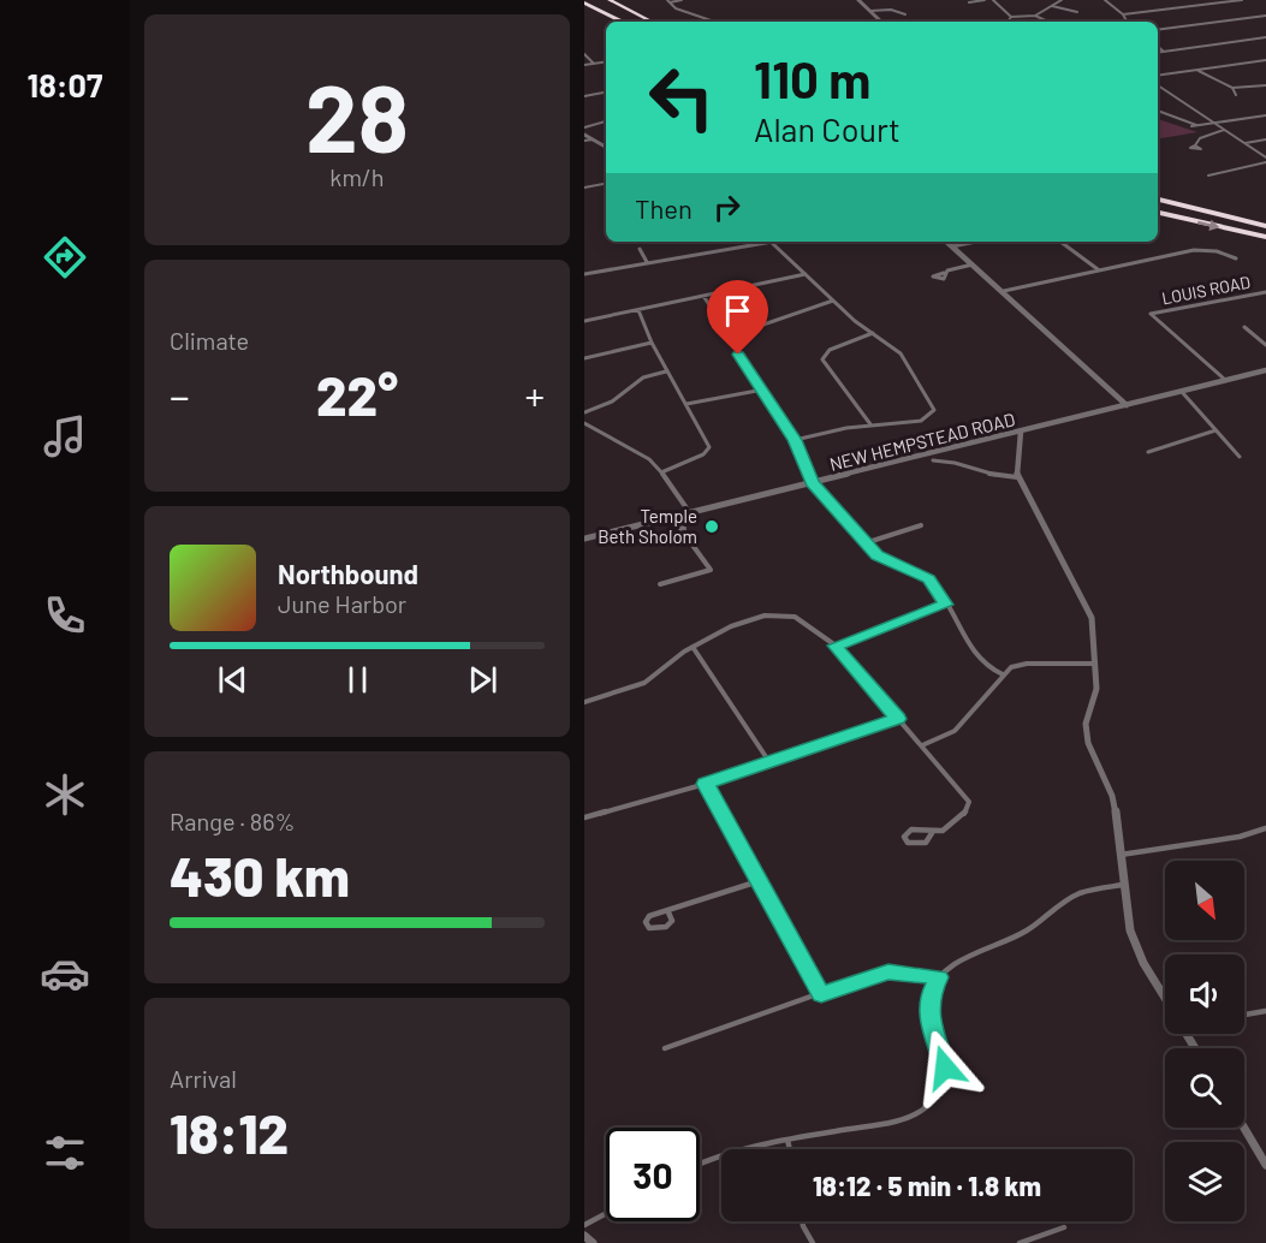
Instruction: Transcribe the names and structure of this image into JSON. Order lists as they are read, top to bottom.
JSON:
{
  "streets": {
    "street": ["LOUIS ROAD", "NEW HEMPSTEAD ROAD"]
  },
  "crossings": [
    ["LOUIS ROAD", "NEW HEMPSTEAD ROAD"]
  ],
  "places": ["Temple Beth Sholom"],
  "north": "bottom right",
  "page": {
    "tabs": "18:07",
    "tile": [
      ["28", "km/h"],
      "Climate",
      ["Range · 86%", "430 km"],
      ["Arrival", "18:12"]
    ],
    "turn": ["110 m", "Alan Court"],
    "then": "Then",
    "heat": ["−", "22°", "+"],
    "song": ["Northbound", "June Harbor"],
    "limit": "30",
    "trip": "18:12 · 5 min · 1.8 km"
  }
}
